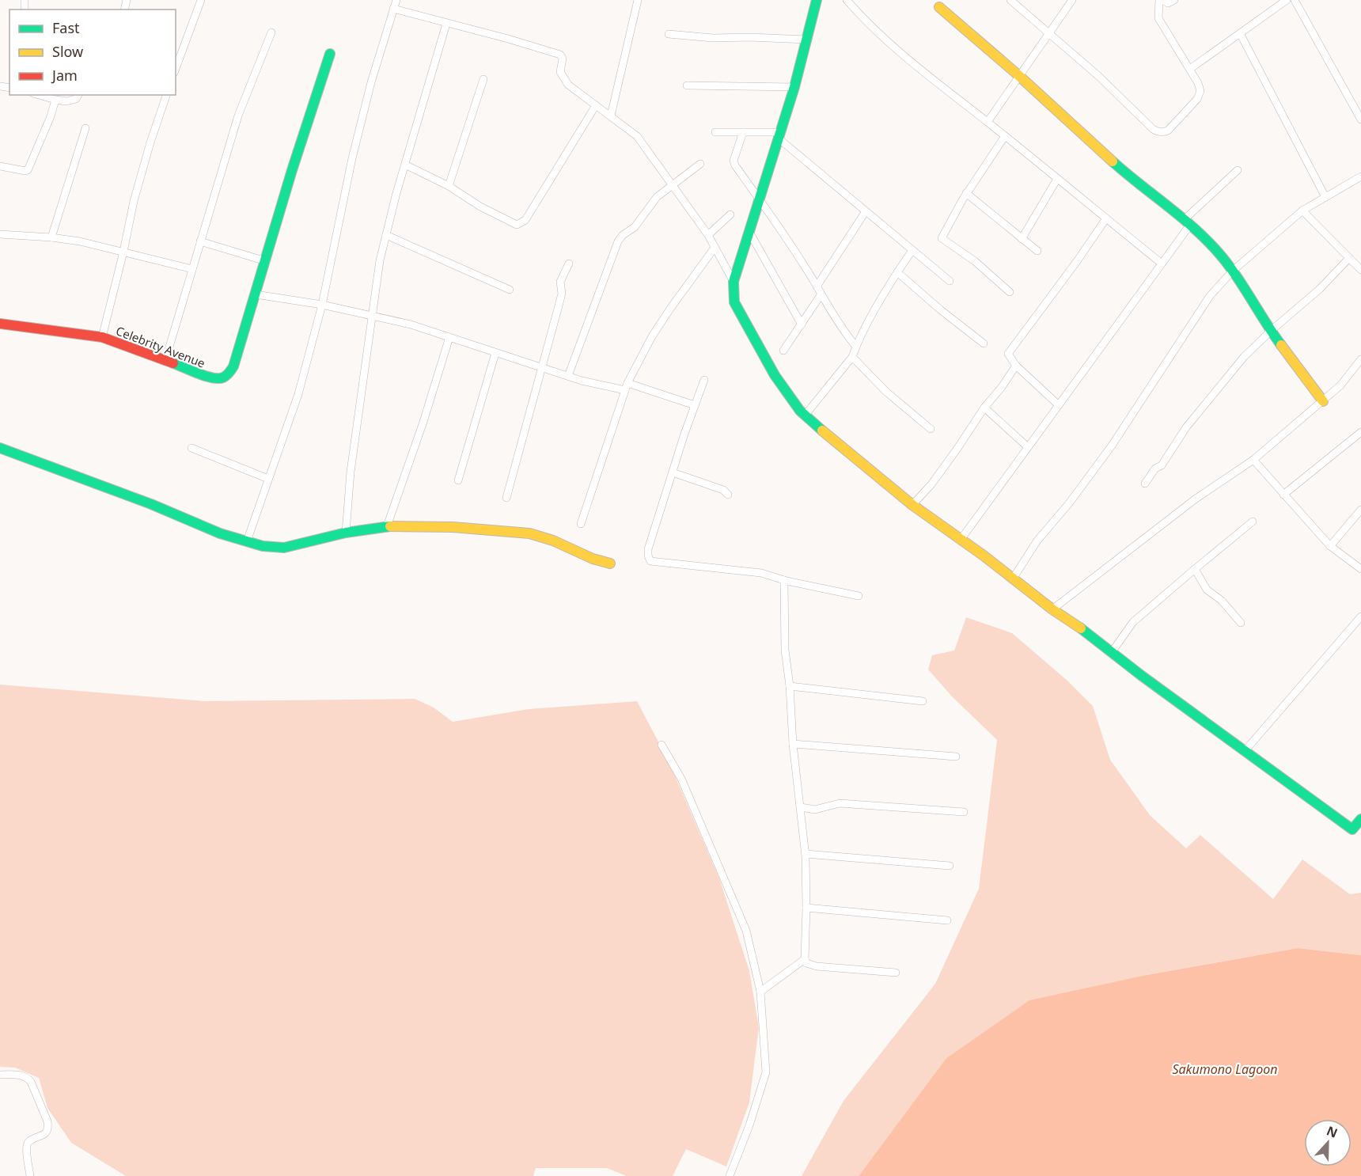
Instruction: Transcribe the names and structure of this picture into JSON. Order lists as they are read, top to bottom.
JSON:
{
  "streets": {
    "street": ["Celebrity Avenue"]
  },
  "water": ["Sakumono Lagoon"],
  "legend": ["Fast", "Slow", "Jam"],
  "north": "top"
}
